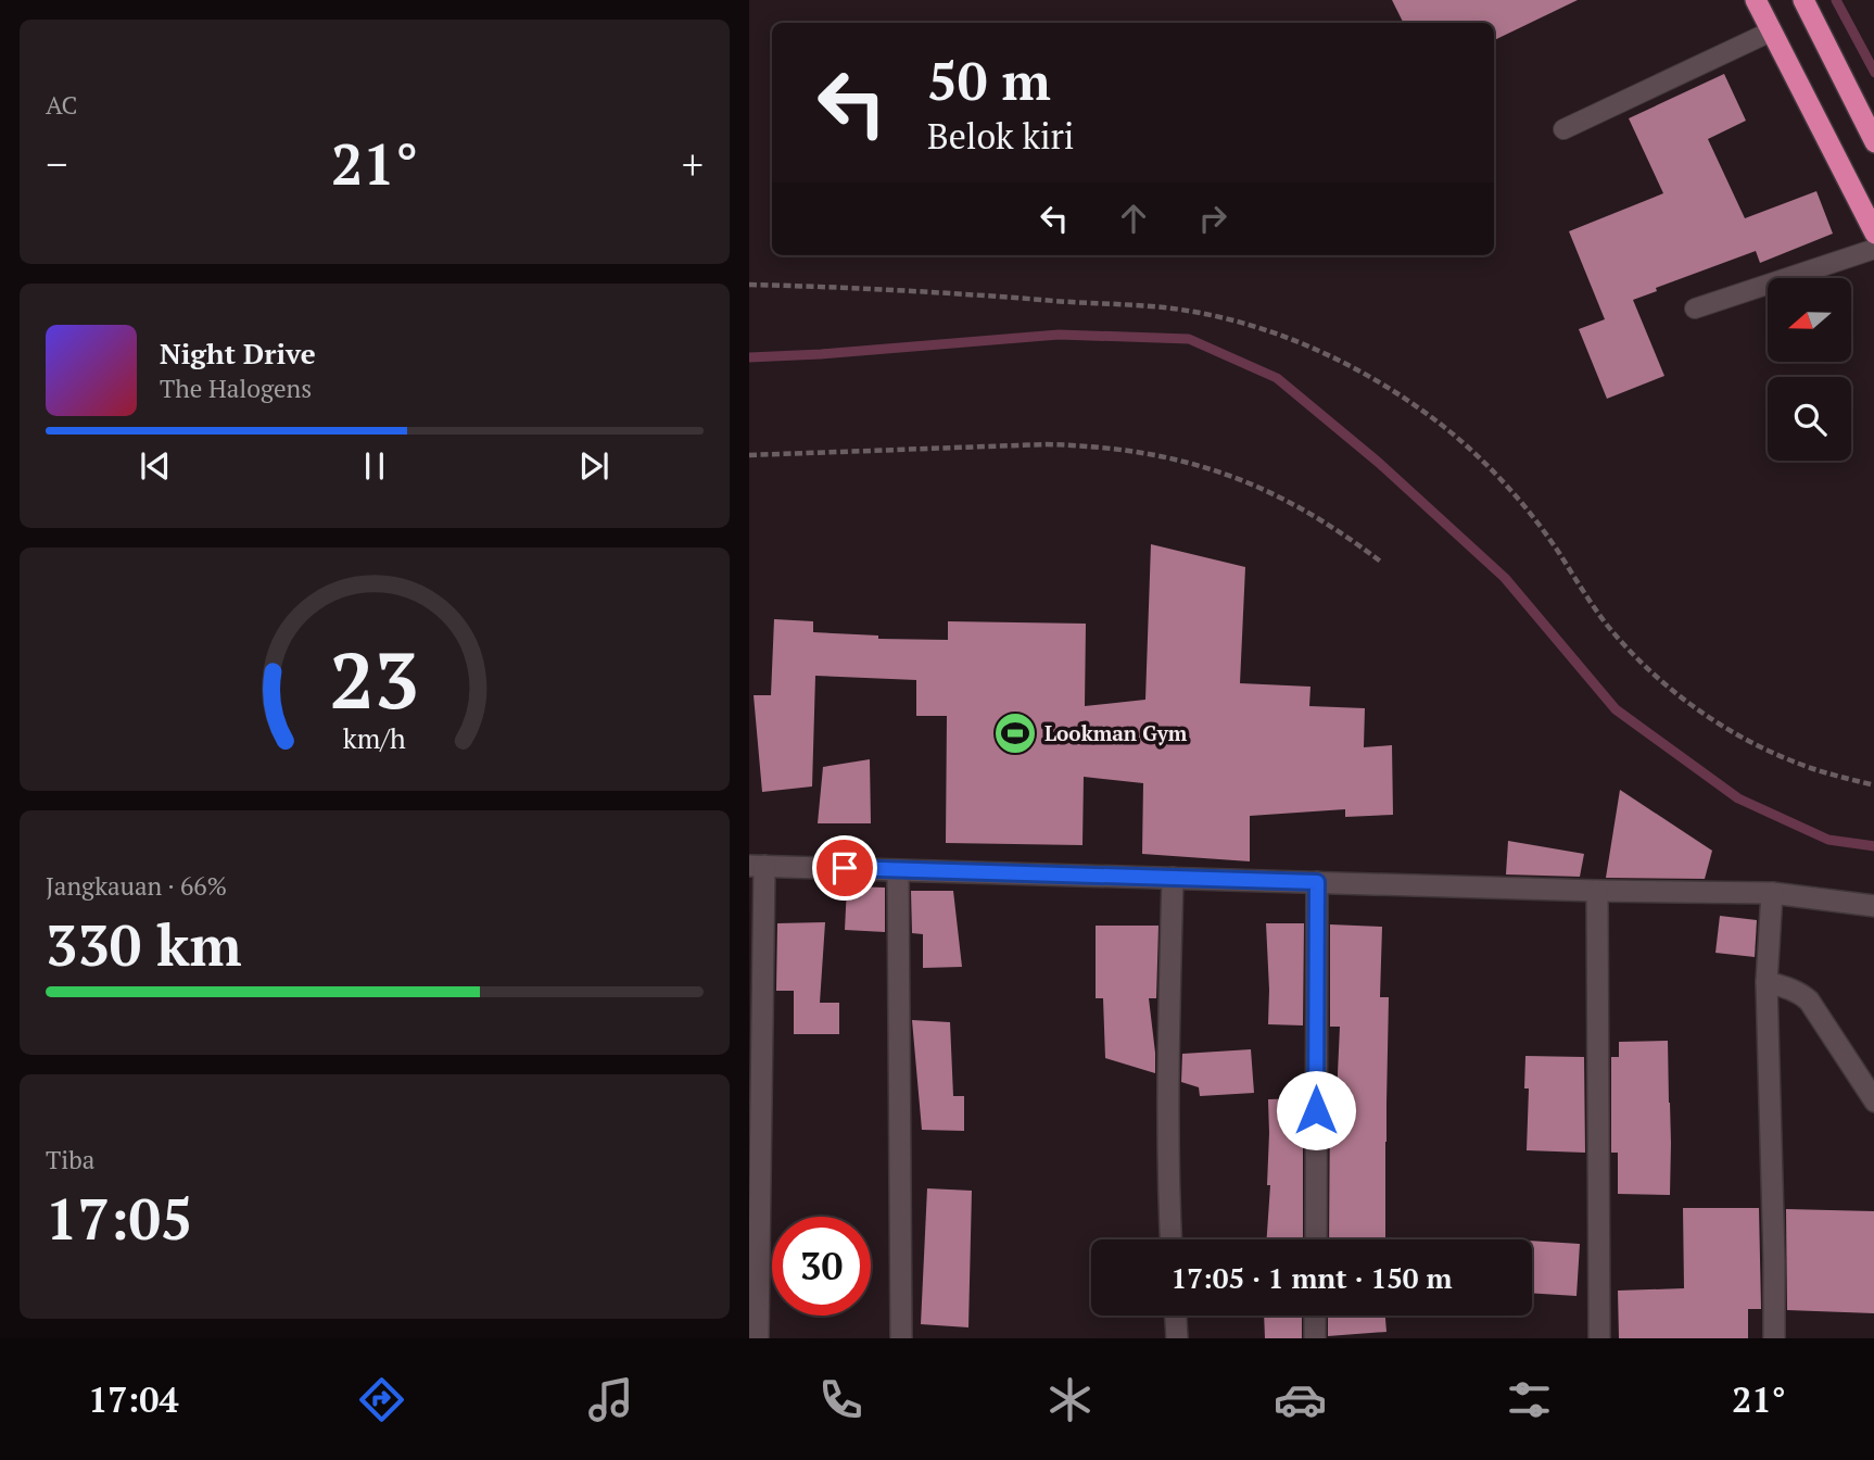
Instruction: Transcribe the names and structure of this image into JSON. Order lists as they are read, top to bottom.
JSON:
{
  "places": {
    "sports": ["Lookman Gym"]
  },
  "north": "left",
  "page": {
    "tile": [
      "AC",
      ["Jangkauan · 66%", "330 km"],
      ["Tiba", "17:05"]
    ],
    "turn": ["50 m", "Belok kiri"],
    "heat": ["−", "21°", "+"],
    "song": ["Night Drive", "The Halogens"],
    "limit": "30",
    "trip": "17:05 · 1 mnt · 150 m",
    "tabs": ["17:04", "21°"],
    "gauge": ["23", "km/h"]
  }
}
